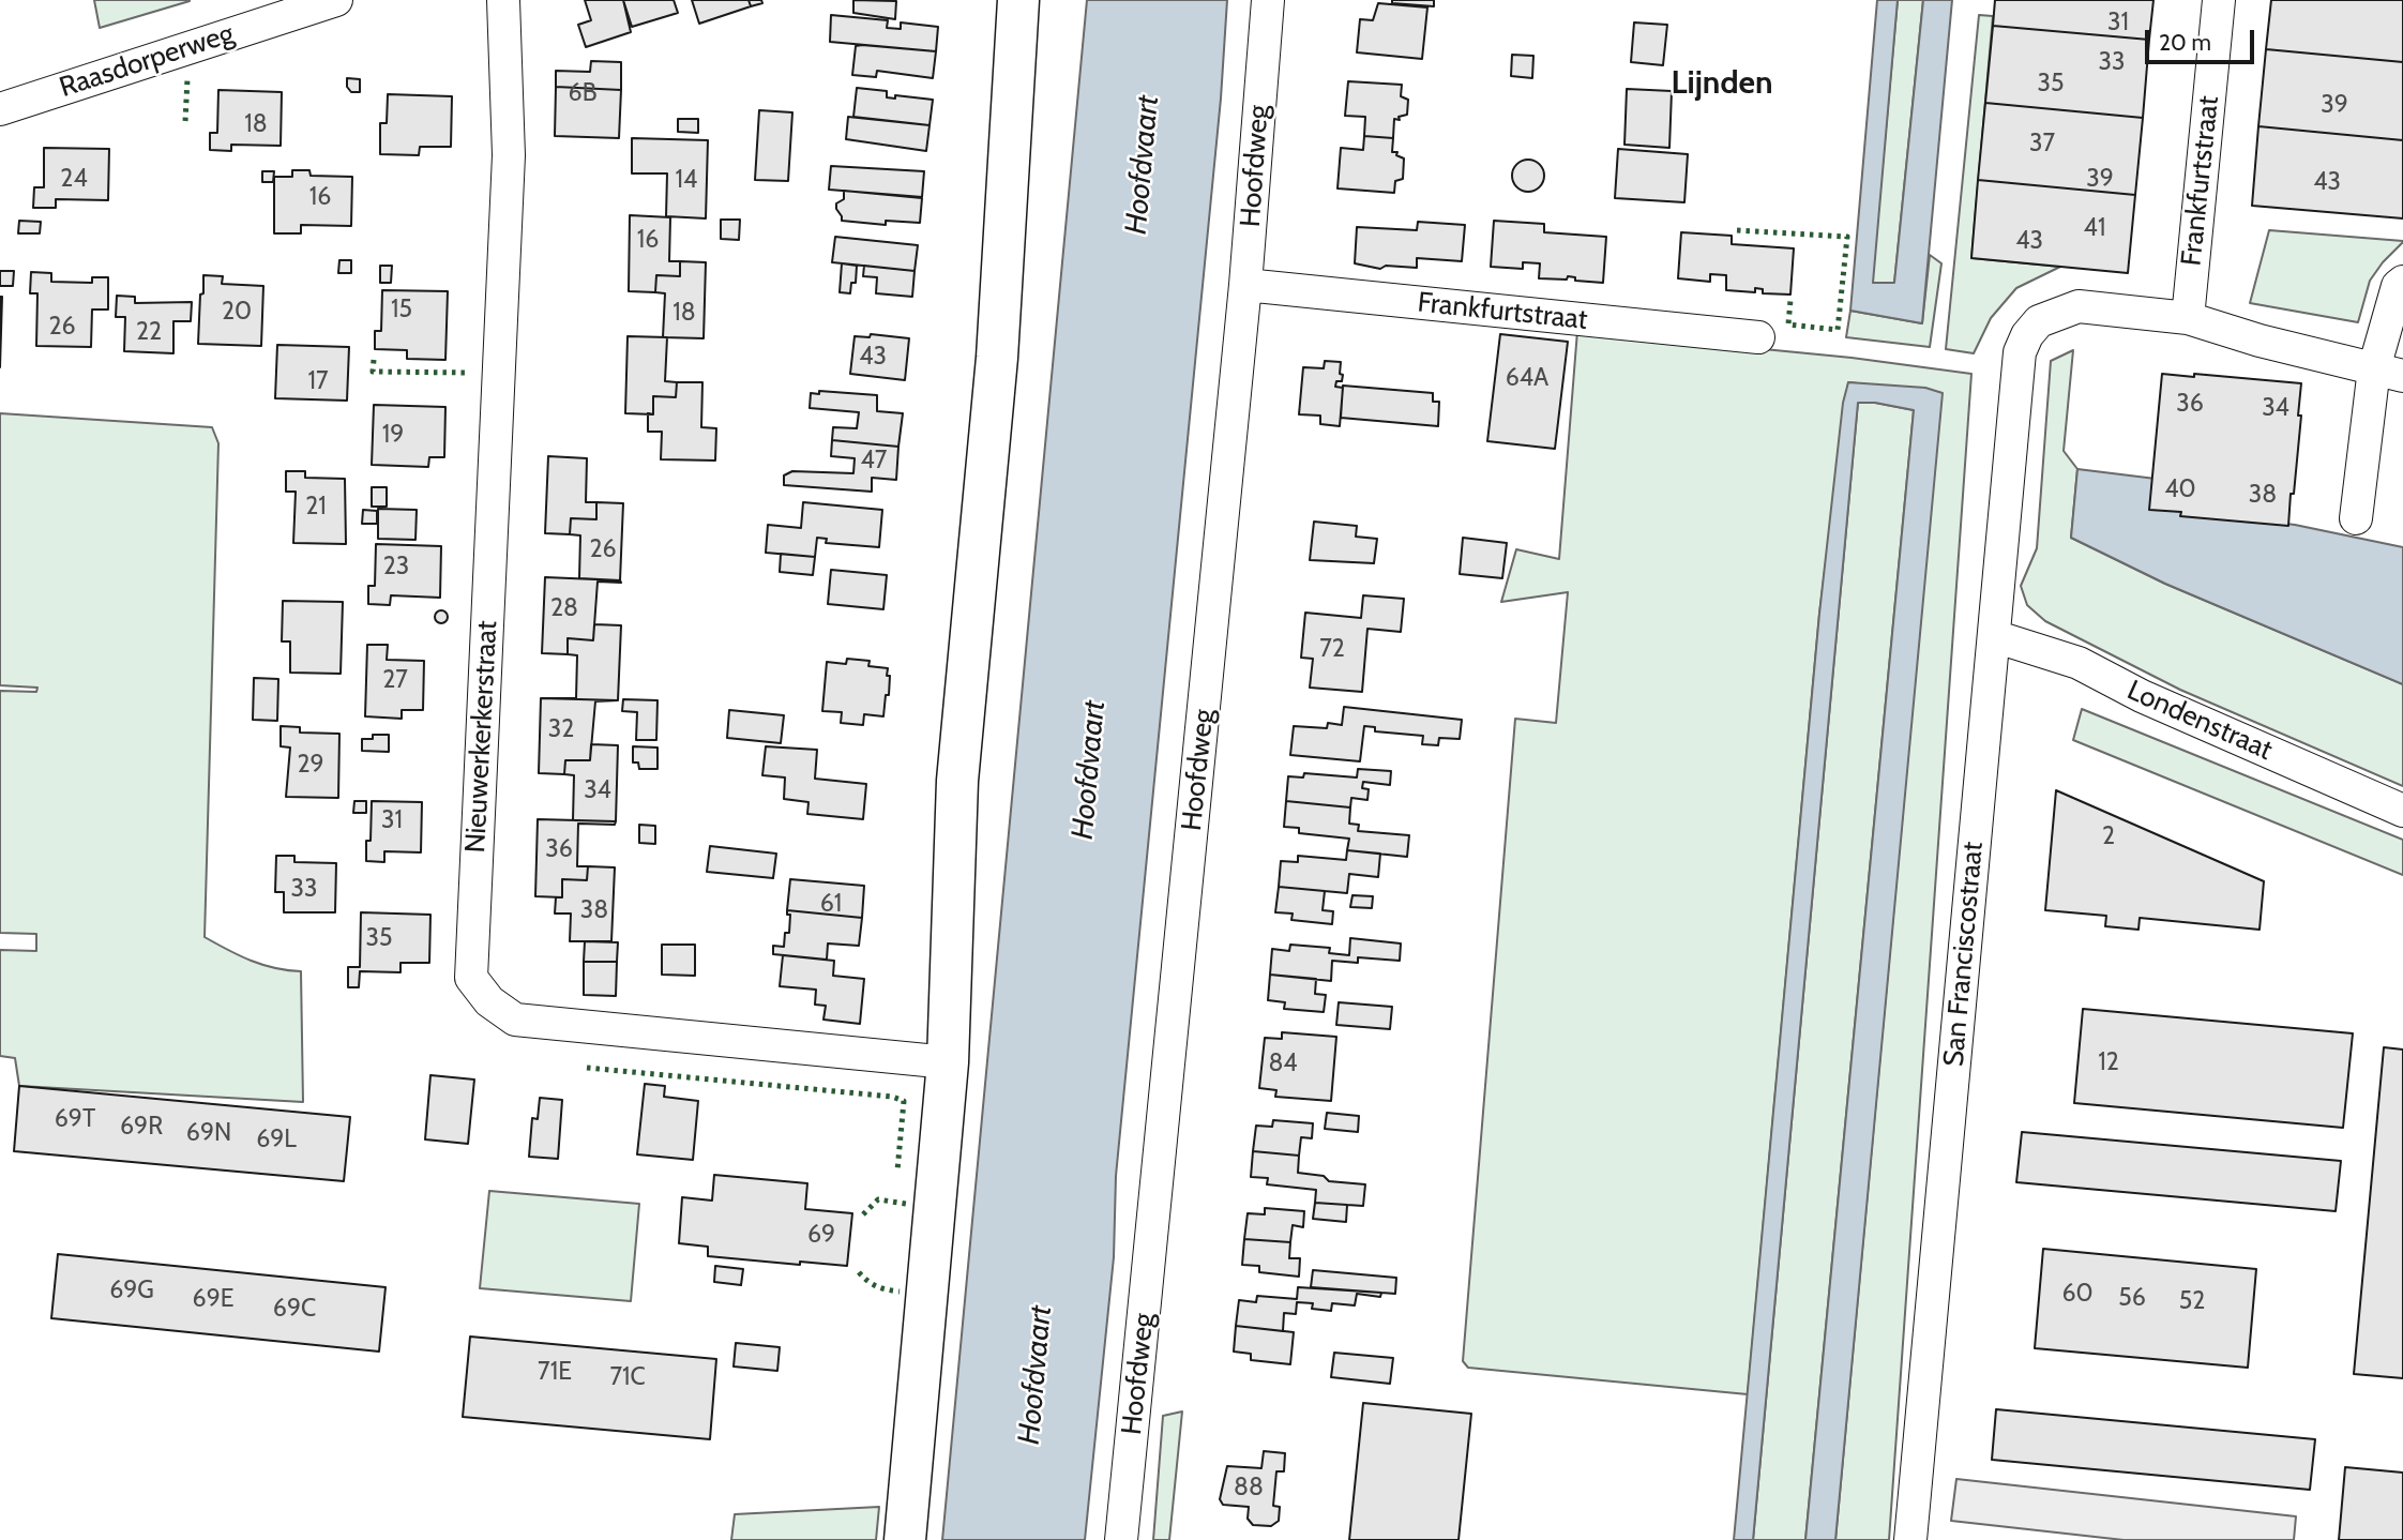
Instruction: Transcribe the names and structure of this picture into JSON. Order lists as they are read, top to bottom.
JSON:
{
  "streets": {
    "street": [
      "Raasdorperweg",
      "Hoofdweg",
      "Frankfurtstraat",
      "Londenstraat",
      "Nieuwerkerkerstraat",
      "San Franciscostraat"
    ]
  },
  "crossings": [
    ["Hoofdweg", "Frankfurtstraat"],
    ["Frankfurtstraat", "San Franciscostraat"],
    ["Londenstraat", "San Franciscostraat"]
  ],
  "districts": ["Lijnden"],
  "water": ["Hoofdvaart"],
  "house_numbers": [
    "31",
    "33",
    "35",
    "6B",
    "39",
    "18",
    "37",
    "24",
    "39",
    "14",
    "43",
    "16",
    "41",
    "16",
    "43",
    "15",
    "20",
    "18",
    "26",
    "22",
    "43",
    "64A",
    "17",
    "36",
    "34",
    "19",
    "47",
    "40",
    "38",
    "21",
    "26",
    "23",
    "28",
    "72",
    "27",
    "32",
    "29",
    "34",
    "31",
    "2",
    "36",
    "33",
    "61",
    "38",
    "35",
    "12",
    "84",
    "69T",
    "69R",
    "69N",
    "69L",
    "69",
    "69G",
    "60",
    "56",
    "69E",
    "52",
    "69C",
    "71E",
    "71C",
    "88"
  ],
  "scale_bar": "20 m"
}
